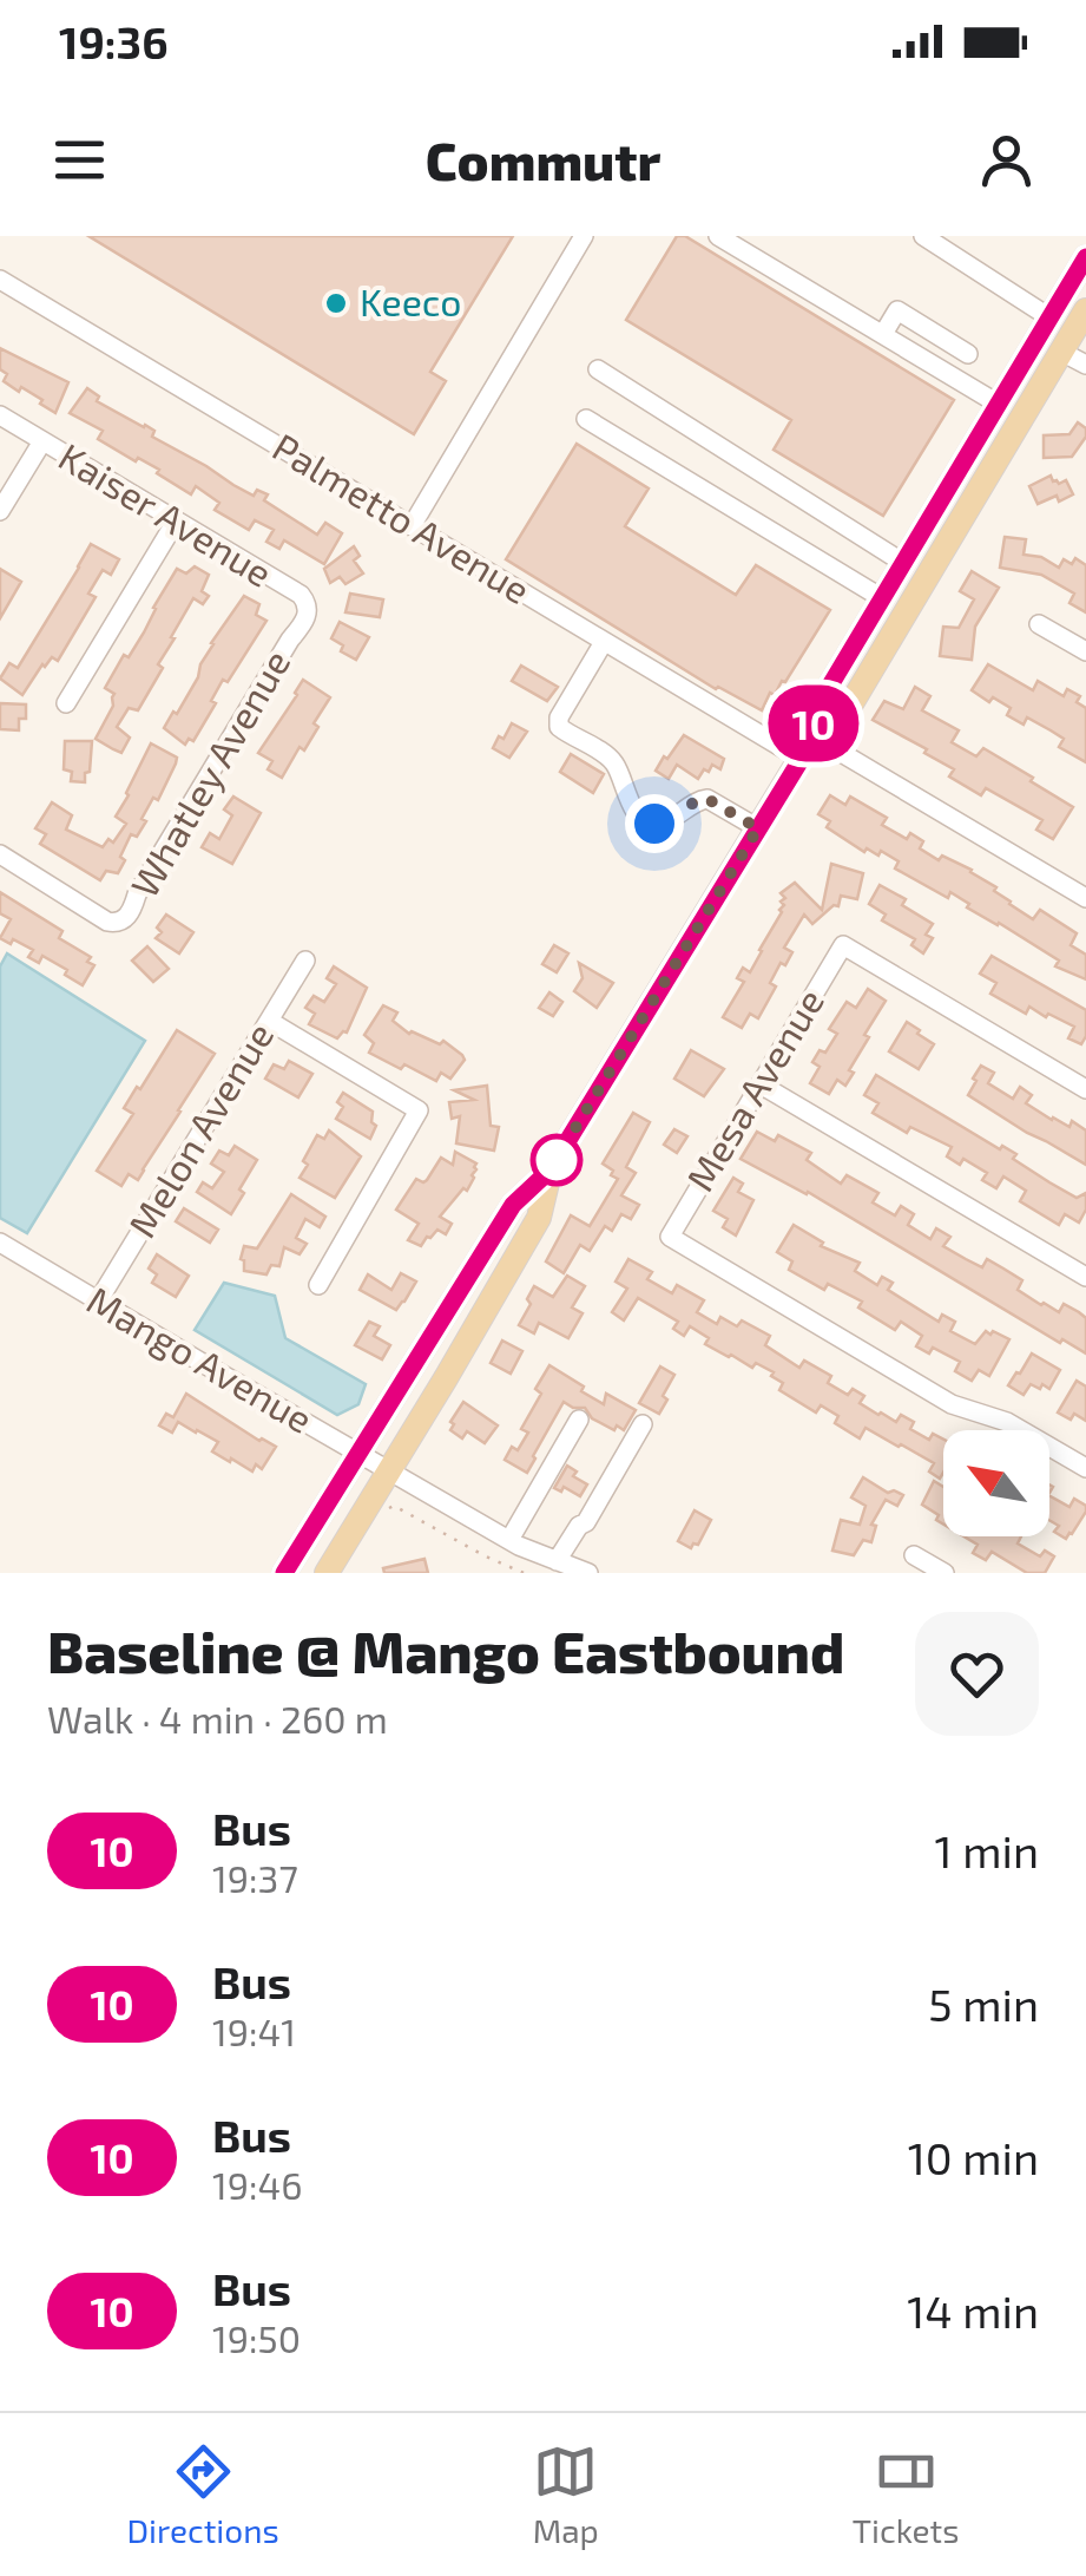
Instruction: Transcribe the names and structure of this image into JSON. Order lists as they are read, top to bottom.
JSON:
{
  "streets": {
    "street": [
      "Kaiser Avenue",
      "Palmetto Avenue",
      "Whatley Avenue",
      "Mesa Avenue",
      "Melon Avenue",
      "Mango Avenue"
    ]
  },
  "crossings": [
    ["Kaiser Avenue", "Whatley Avenue"],
    ["Melon Avenue", "Mango Avenue"]
  ],
  "places": ["Keeco"],
  "lines": ["bus line 10"],
  "north": "top left",
  "page": {
    "status": "19:36",
    "header": "Commutr",
    "on_map": "10",
    "heading": ["Baseline @ Mango Eastbound", "Walk · 4 min · 260 m"],
    "list": [
      {
        "mark": "10",
        "name": "Bus",
        "note": "19:37",
        "value": "1 min"
      },
      {
        "mark": "10",
        "name": "Bus",
        "note": "19:41",
        "value": "5 min"
      },
      {
        "mark": "10",
        "name": "Bus",
        "note": "19:46",
        "value": "10 min"
      },
      {
        "mark": "10",
        "name": "Bus",
        "note": "19:50",
        "value": "14 min"
      }
    ],
    "tabs": ["Directions", "Map", "Tickets"]
  }
}
